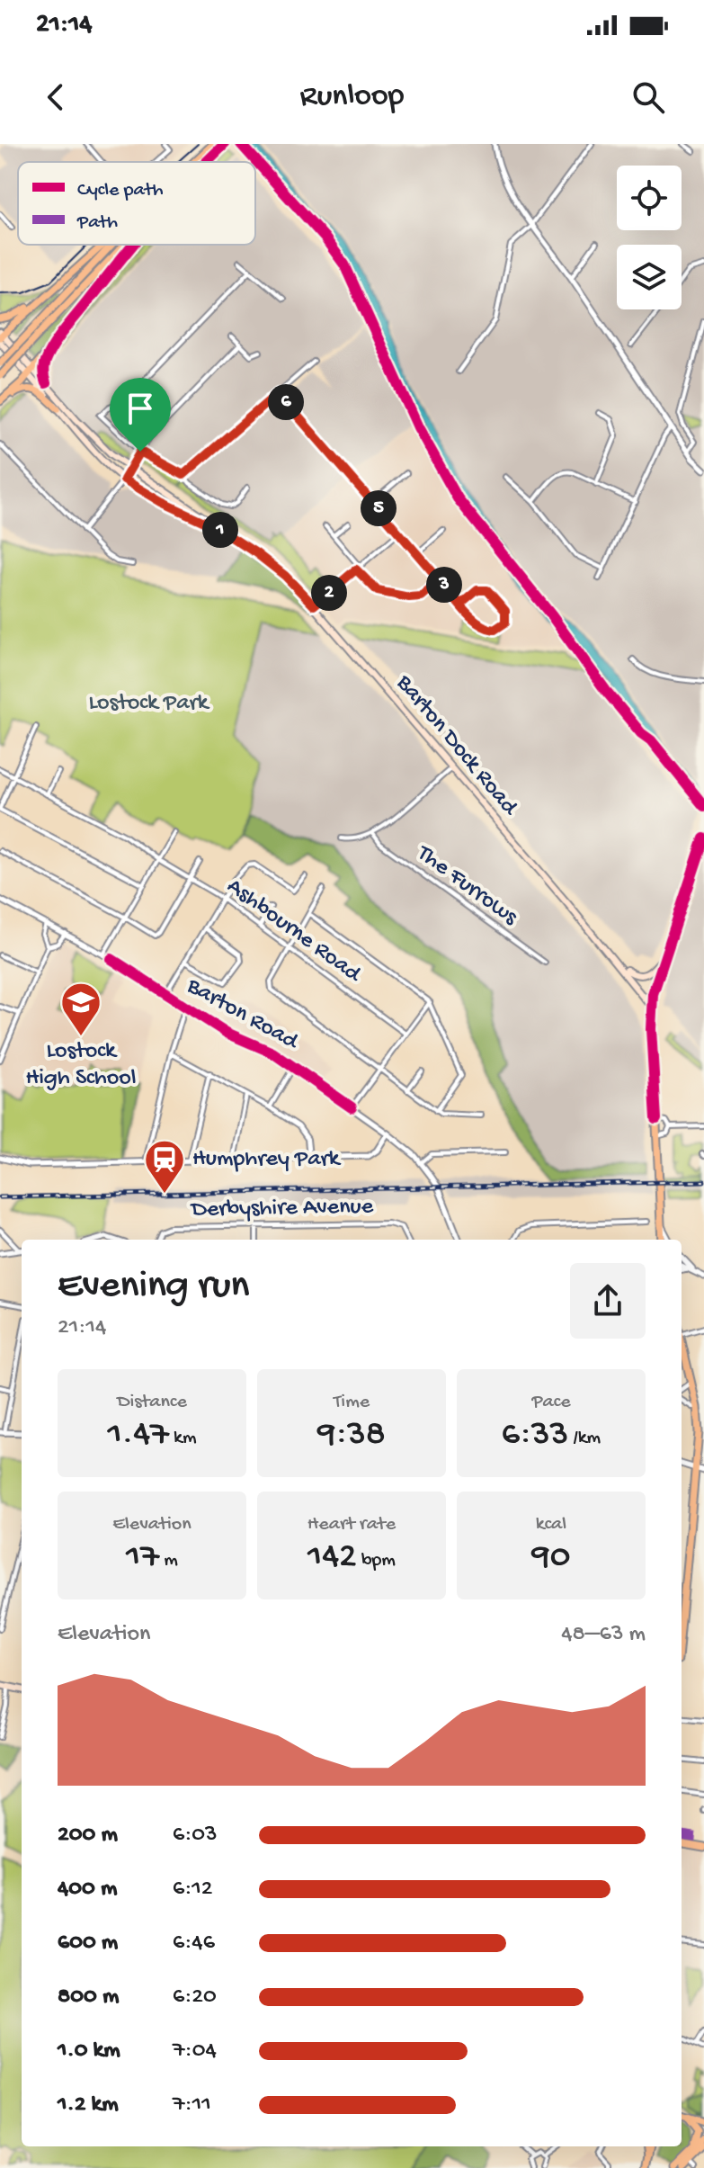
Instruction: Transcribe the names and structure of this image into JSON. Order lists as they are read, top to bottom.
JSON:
{
  "streets": {
    "main road": ["Barton Dock Road"],
    "street": [
      "The Furrows",
      "Ashbourne Road",
      "Barton Road",
      "Derbyshire Avenue"
    ]
  },
  "parks": ["Lostock Park"],
  "places": {
    "school or university": ["Lostock High School"],
    "station": ["Humphrey Park"]
  },
  "legend": ["Cycle path", "Path"],
  "page": {
    "status": "21:14",
    "header": "Runloop",
    "pins": [
      "6",
      "5",
      "1",
      "3",
      "2"
    ],
    "heading": ["Evening run", "21:14"],
    "stats": [
      ["Distance", "1.47 km"],
      ["Time", "9:38"],
      ["Pace", "6:33 /km"],
      ["Elevation", "17 m"],
      ["Heart rate", "142 bpm"],
      ["kcal", "90"]
    ],
    "chart": ["Elevation", "48–63 m"],
    "list": [
      {
        "name": "200 m",
        "note": "6:03"
      },
      {
        "name": "400 m",
        "note": "6:12"
      },
      {
        "name": "600 m",
        "note": "6:46"
      },
      {
        "name": "800 m",
        "note": "6:20"
      },
      {
        "name": "1.0 km",
        "note": "7:04"
      },
      {
        "name": "1.2 km",
        "note": "7:11"
      }
    ]
  }
}
